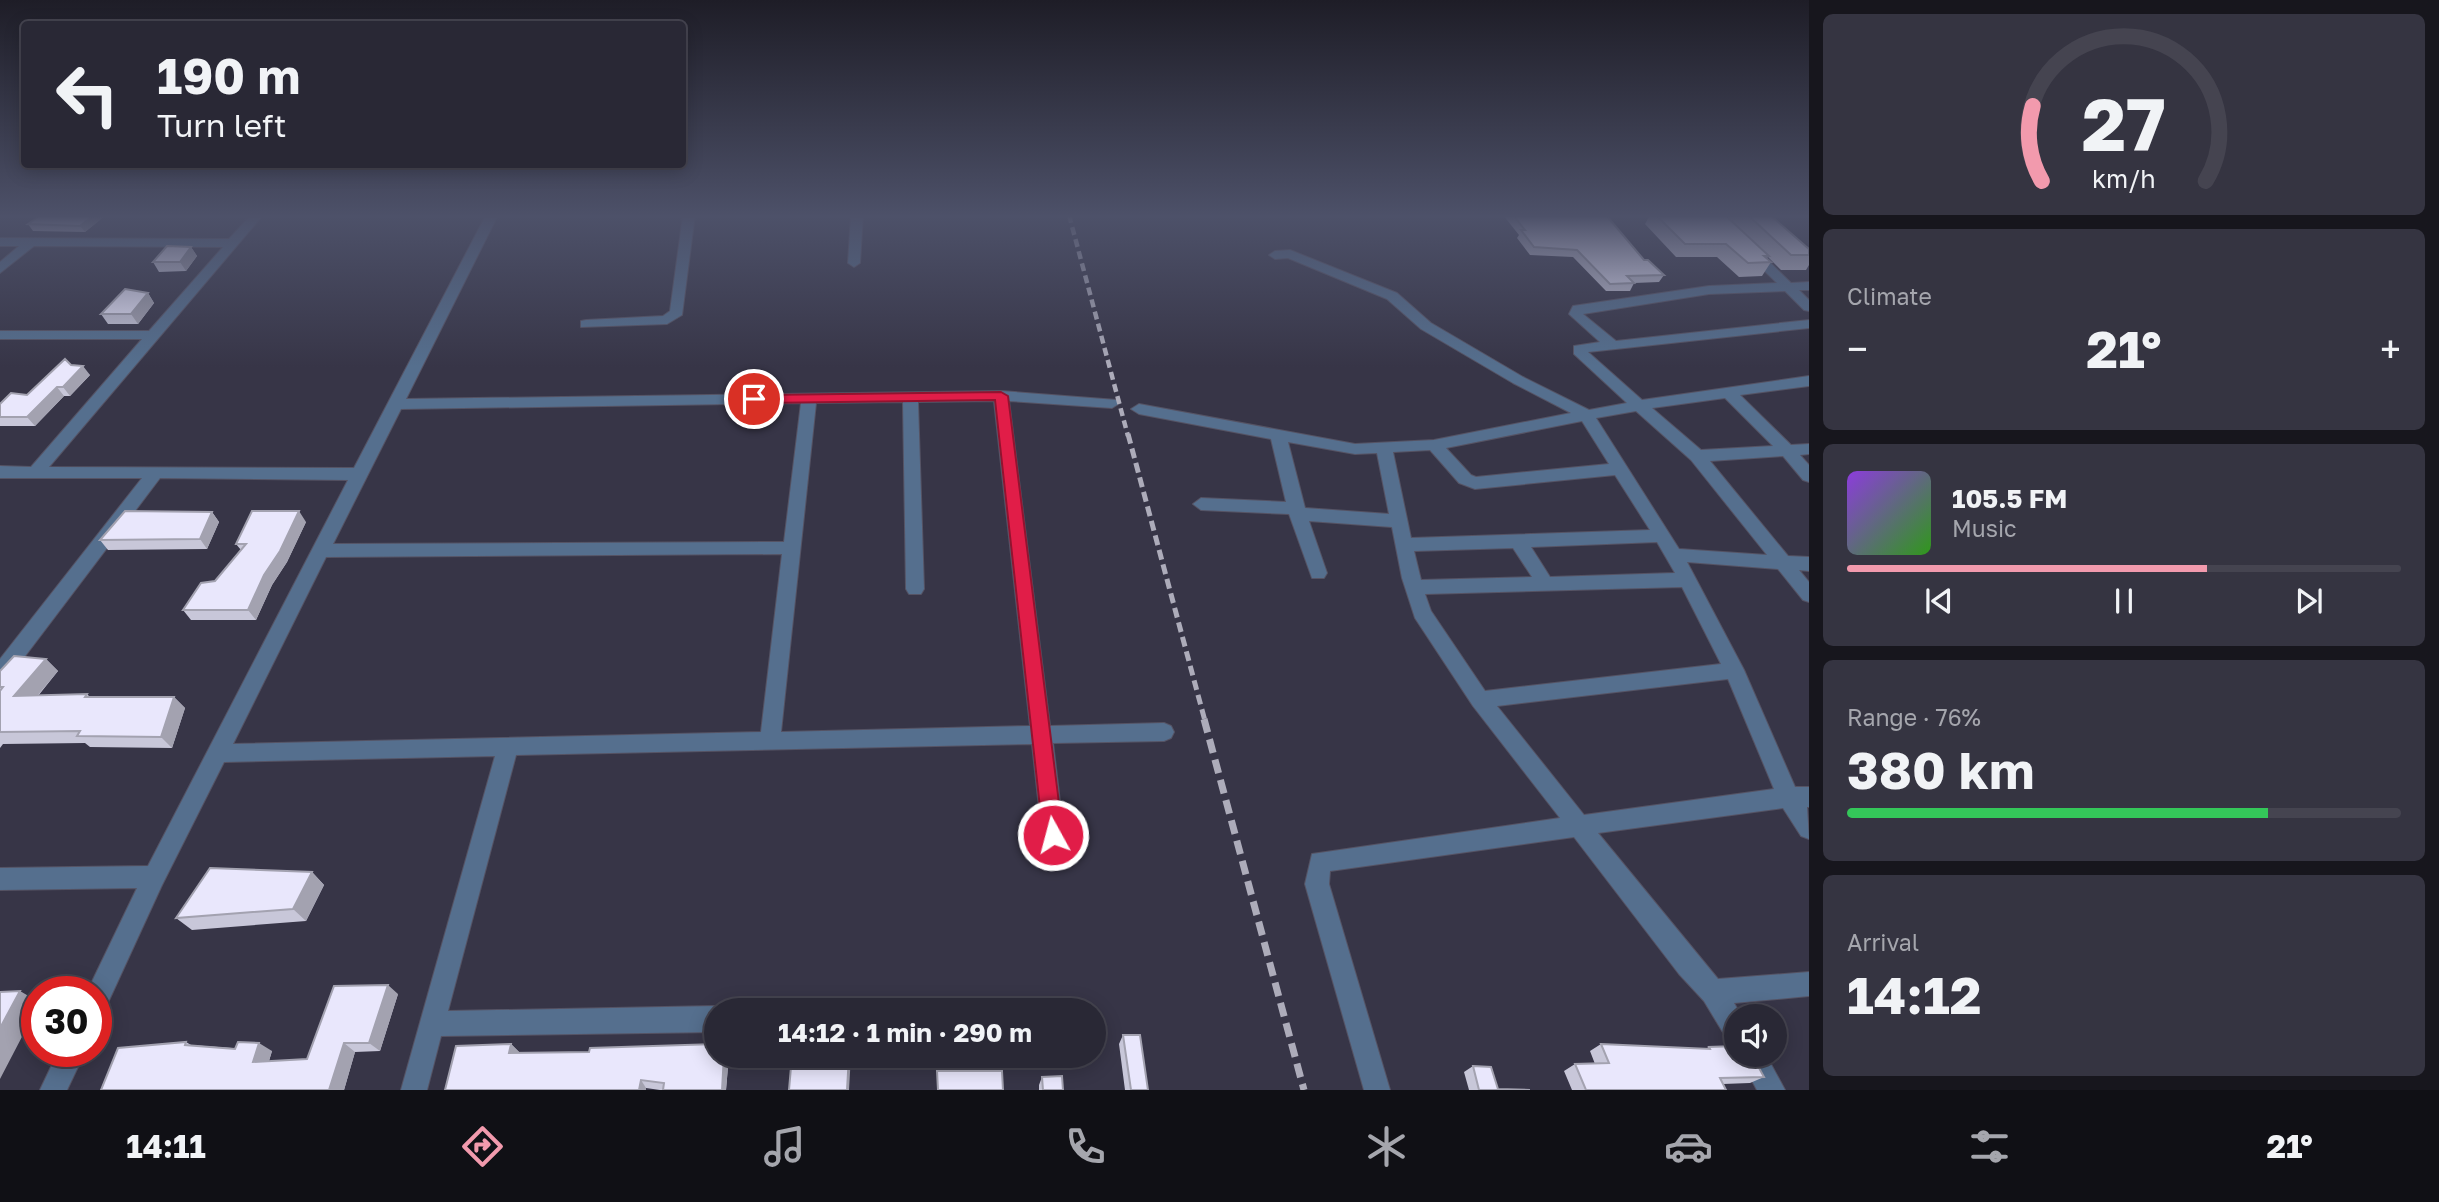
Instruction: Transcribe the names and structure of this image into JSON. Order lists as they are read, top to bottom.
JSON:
{
  "page": {
    "turn": ["190 m", "Turn left"],
    "tile": [
      "Climate",
      ["Range · 76%", "380 km"],
      ["Arrival", "14:12"]
    ],
    "heat": ["−", "21°", "+"],
    "song": ["105.5 FM", "Music"],
    "limit": "30",
    "trip": "14:12 · 1 min · 290 m",
    "tabs": ["14:11", "21°"],
    "gauge": ["27", "km/h"]
  }
}
